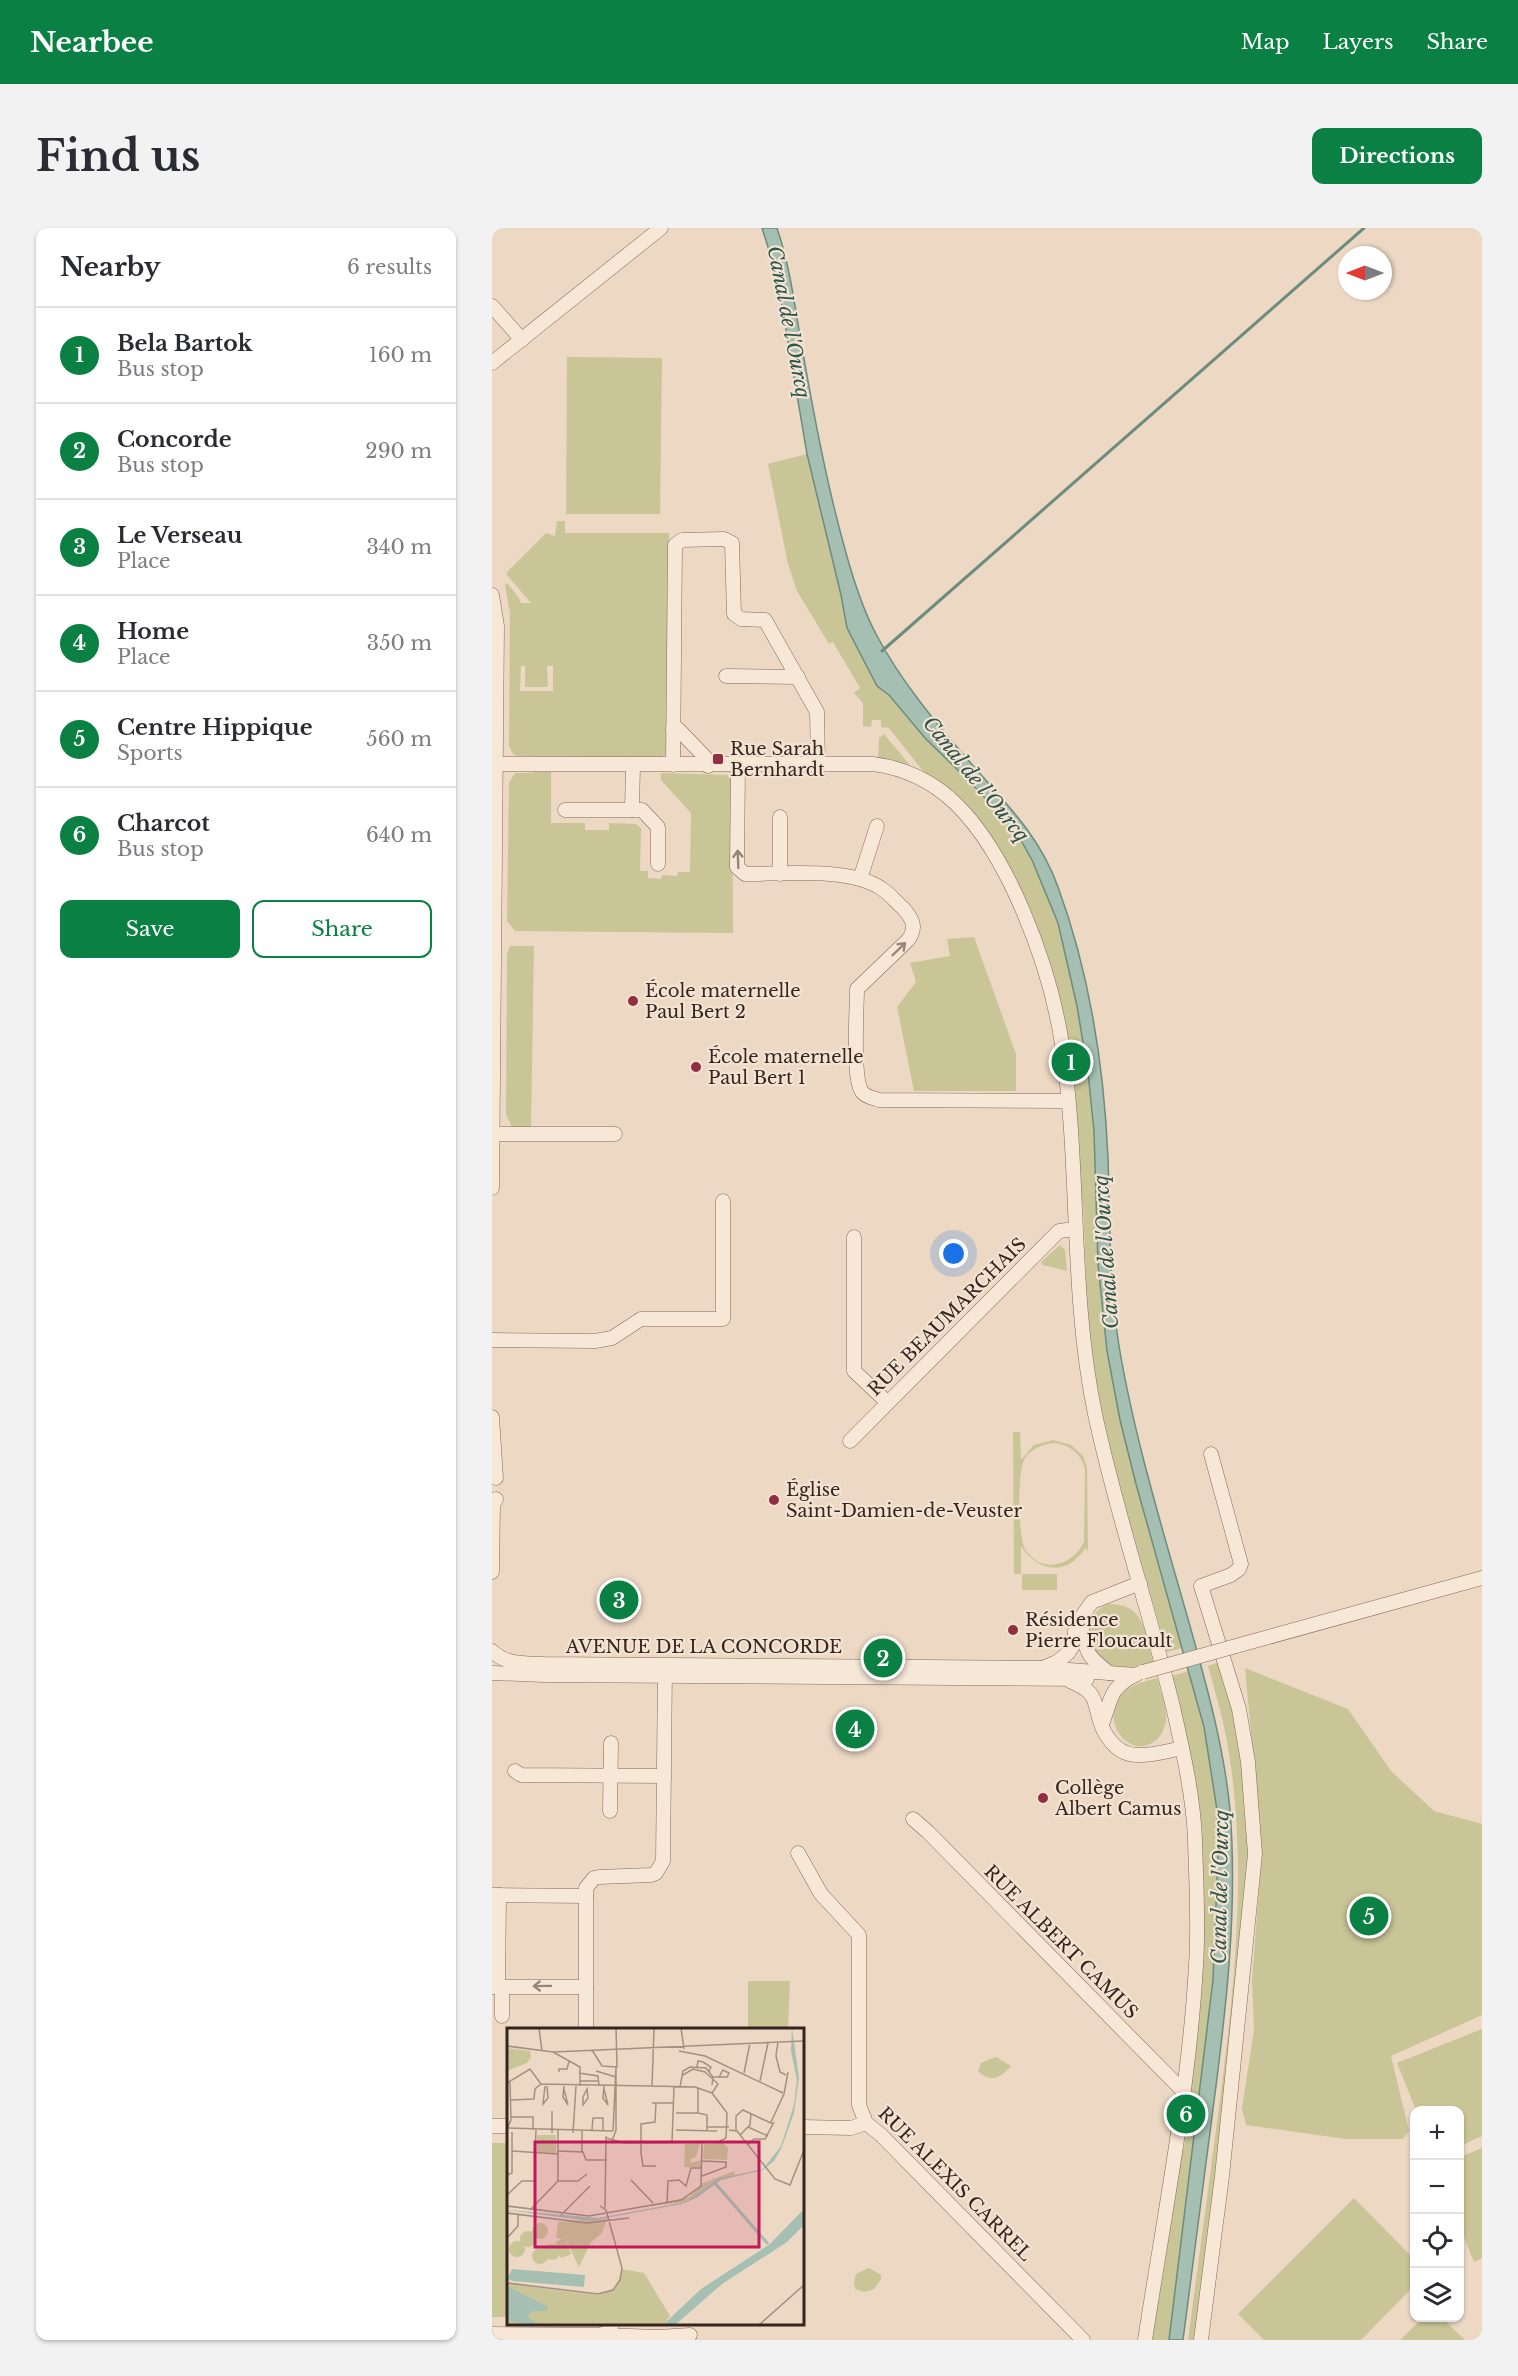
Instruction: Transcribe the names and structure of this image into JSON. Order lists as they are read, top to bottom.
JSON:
{
  "streets": {
    "street": [
      "RUE BEAUMARCHAIS",
      "AVENUE DE LA CONCORDE",
      "RUE ALBERT CAMUS",
      "RUE ALEXIS CARREL"
    ]
  },
  "water": ["Canal de l'Ourcq"],
  "places": {
    "transit": ["Rue Sarah Bernhardt"],
    "other": [
      "École maternelle Paul Bert 2",
      "École maternelle Paul Bert 1",
      "Église Saint-Damien-de-Veuster",
      "Résidence Pierre Floucault",
      "Collège Albert Camus"
    ]
  },
  "north": "left",
  "page": {
    "header": "Nearbee",
    "nav": ["Map", "Layers", "Share"],
    "buttons": [
      "Directions",
      ["Save", "Share"]
    ],
    "title": "Find us",
    "heading": ["Nearby", "6 results"],
    "list": [
      {
        "mark": "1",
        "name": "Bela Bartok",
        "note": "Bus stop",
        "value": "160 m"
      },
      {
        "mark": "2",
        "name": "Concorde",
        "note": "Bus stop",
        "value": "290 m"
      },
      {
        "mark": "3",
        "name": "Le Verseau",
        "note": "Place",
        "value": "340 m"
      },
      {
        "mark": "4",
        "name": "Home",
        "note": "Place",
        "value": "350 m"
      },
      {
        "mark": "5",
        "name": "Centre Hippique",
        "note": "Sports",
        "value": "560 m"
      },
      {
        "mark": "6",
        "name": "Charcot",
        "note": "Bus stop",
        "value": "640 m"
      }
    ],
    "pins": [
      "1",
      "3",
      "2",
      "4",
      "5",
      "6"
    ],
    "map_buttons": ["+", "−"]
  }
}
